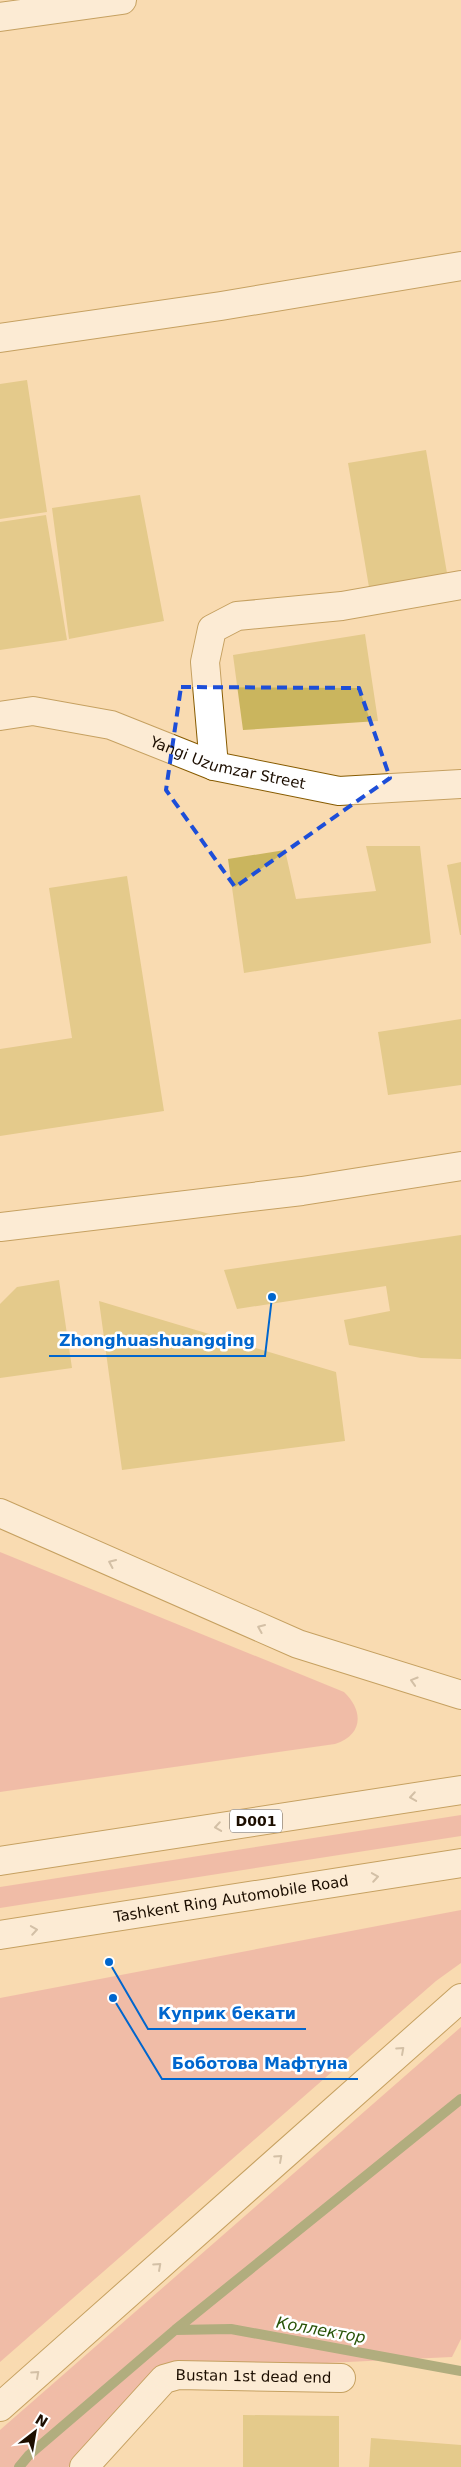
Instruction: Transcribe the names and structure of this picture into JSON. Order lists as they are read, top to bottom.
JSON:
{
  "streets": {
    "main road": [
      "Yangi Uzumzar Street",
      "D001",
      "Tashkent Ring Automobile Road",
      "Bustan 1st dead end"
    ]
  },
  "water": ["Коллектор"],
  "places": ["Zhonghuashuangqing", "Куприк бекати", "Боботова Мафтуна"],
  "north": "top right"
}
